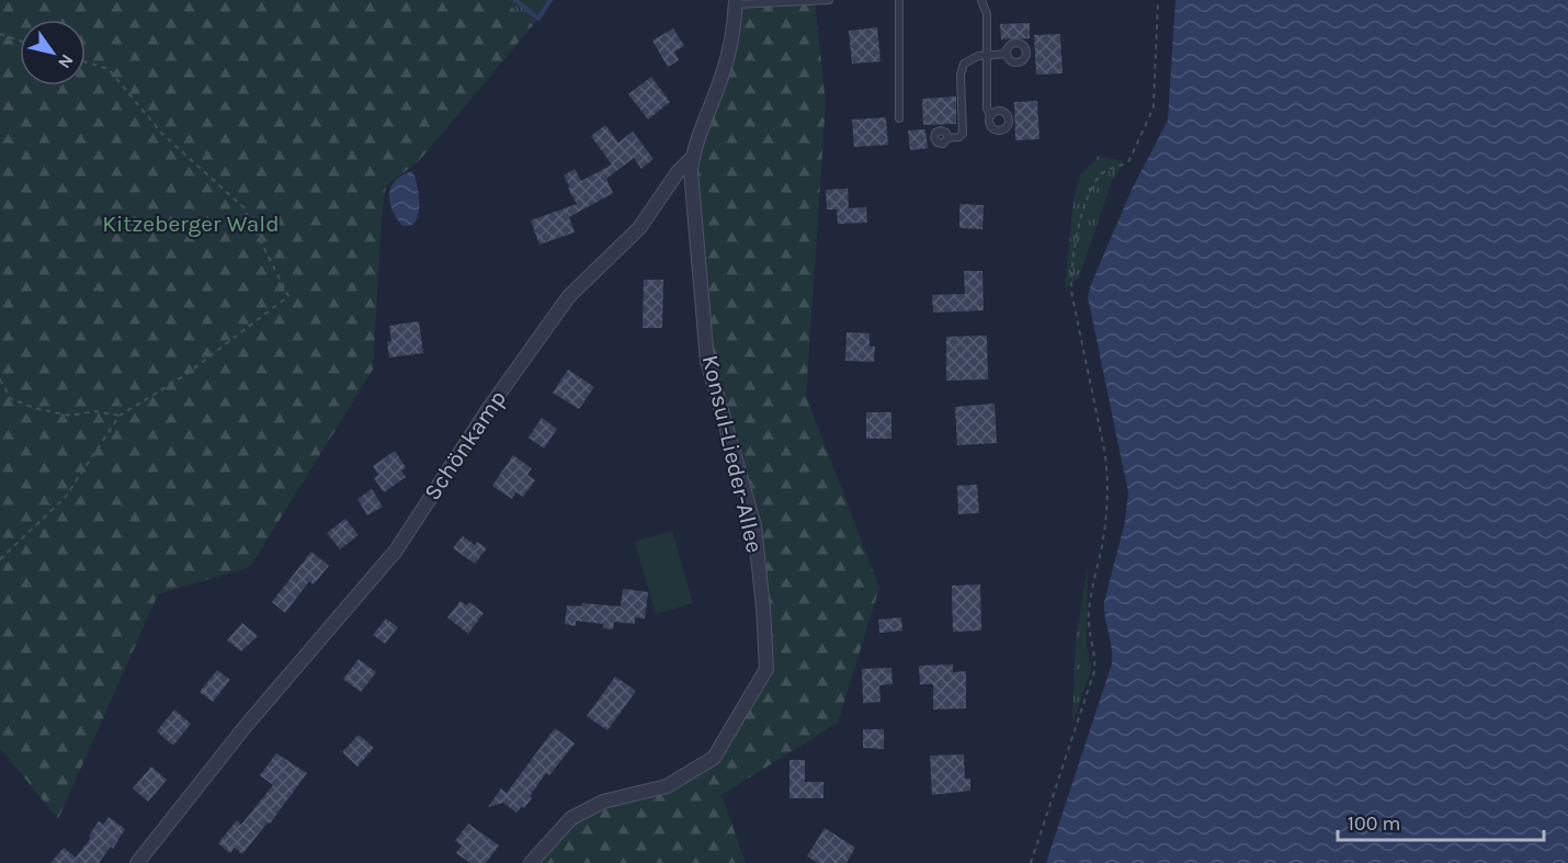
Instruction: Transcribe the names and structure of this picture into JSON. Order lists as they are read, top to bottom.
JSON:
{
  "streets": {
    "street": ["Schönkamp", "Konsul-Lieder-Allee"]
  },
  "crossings": [
    ["Schönkamp", "Konsul-Lieder-Allee"]
  ],
  "parks": ["Kitzeberger Wald"],
  "scale_bar": "100 m",
  "north": "bottom right"
}
